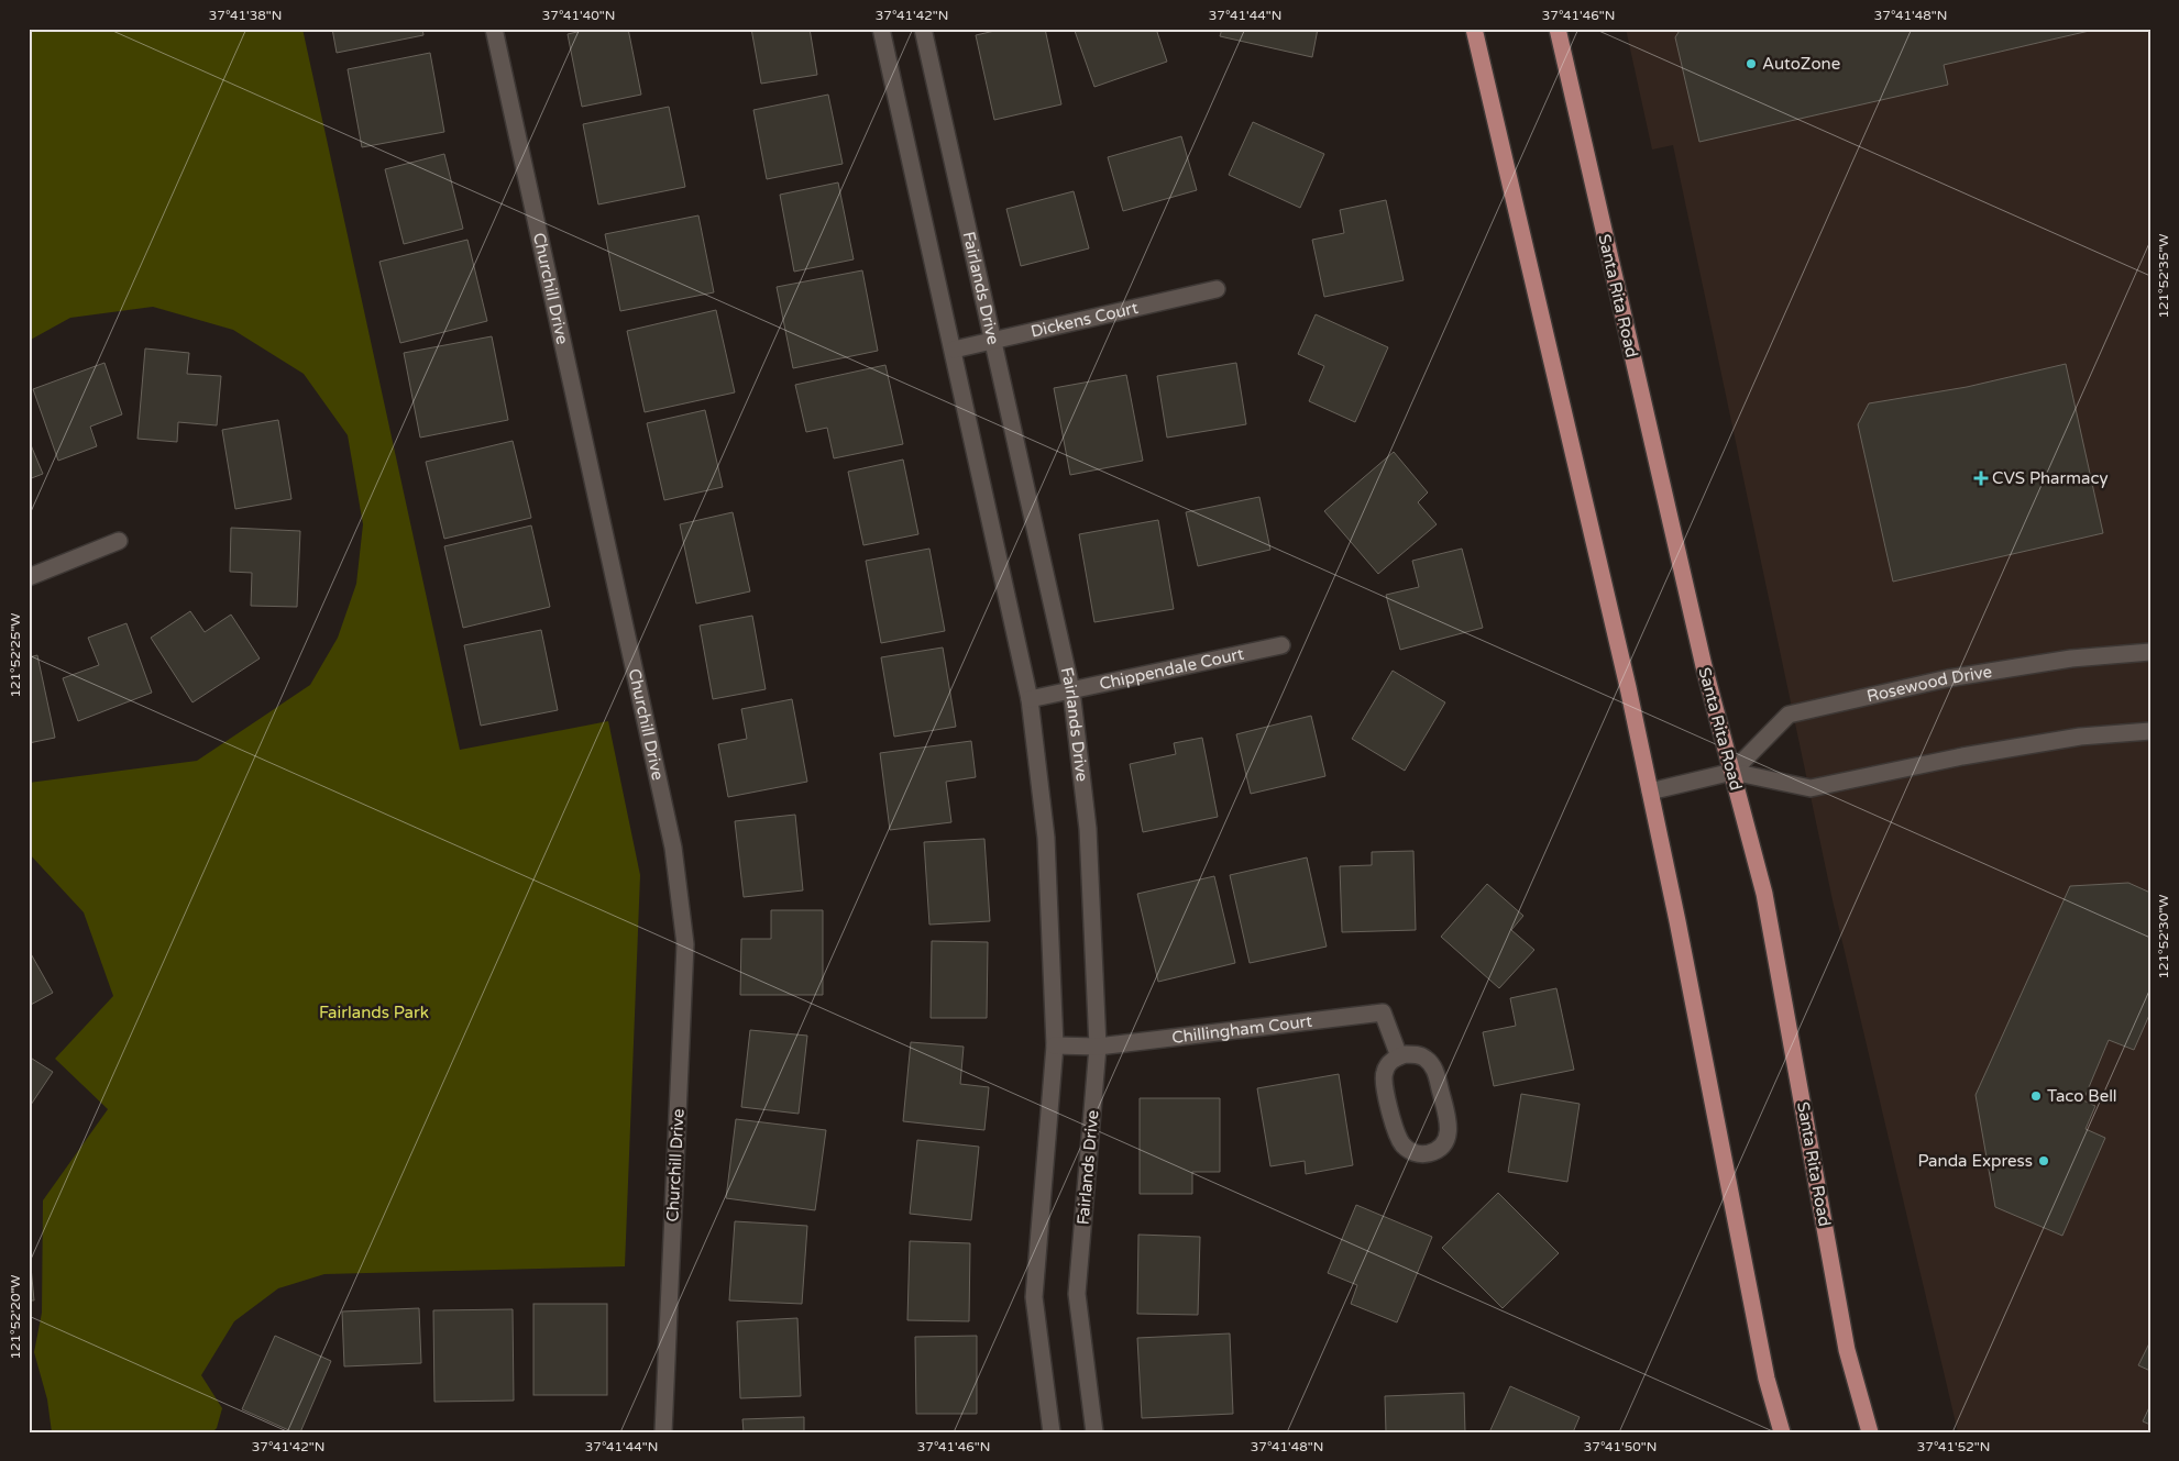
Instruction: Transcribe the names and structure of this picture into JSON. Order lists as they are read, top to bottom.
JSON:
{
  "streets": {
    "main road": ["Santa Rita Road"],
    "street": [
      "Churchill Drive",
      "Fairlands Drive",
      "Dickens Court",
      "Chippendale Court",
      "Rosewood Drive",
      "Chillingham Court"
    ]
  },
  "crossings": [
    ["Fairlands Drive", "Dickens Court"],
    ["Fairlands Drive", "Chippendale Court"],
    ["Fairlands Drive", "Chillingham Court"],
    ["Santa Rita Road", "Rosewood Drive"]
  ],
  "parks": ["Fairlands Park"],
  "places": {
    "other": ["AutoZone", "Taco Bell", "Panda Express"],
    "health": ["CVS Pharmacy"]
  },
  "coordinates": [
    "37°41'38\"N",
    "37°41'40\"N",
    "37°41'42\"N",
    "37°41'44\"N",
    "37°41'46\"N",
    "37°41'48\"N",
    "121°52'35\"W",
    "121°52'25\"W",
    "121°52'30\"W",
    "121°52'20\"W",
    "37°41'50\"N",
    "37°41'52\"N"
  ]
}
